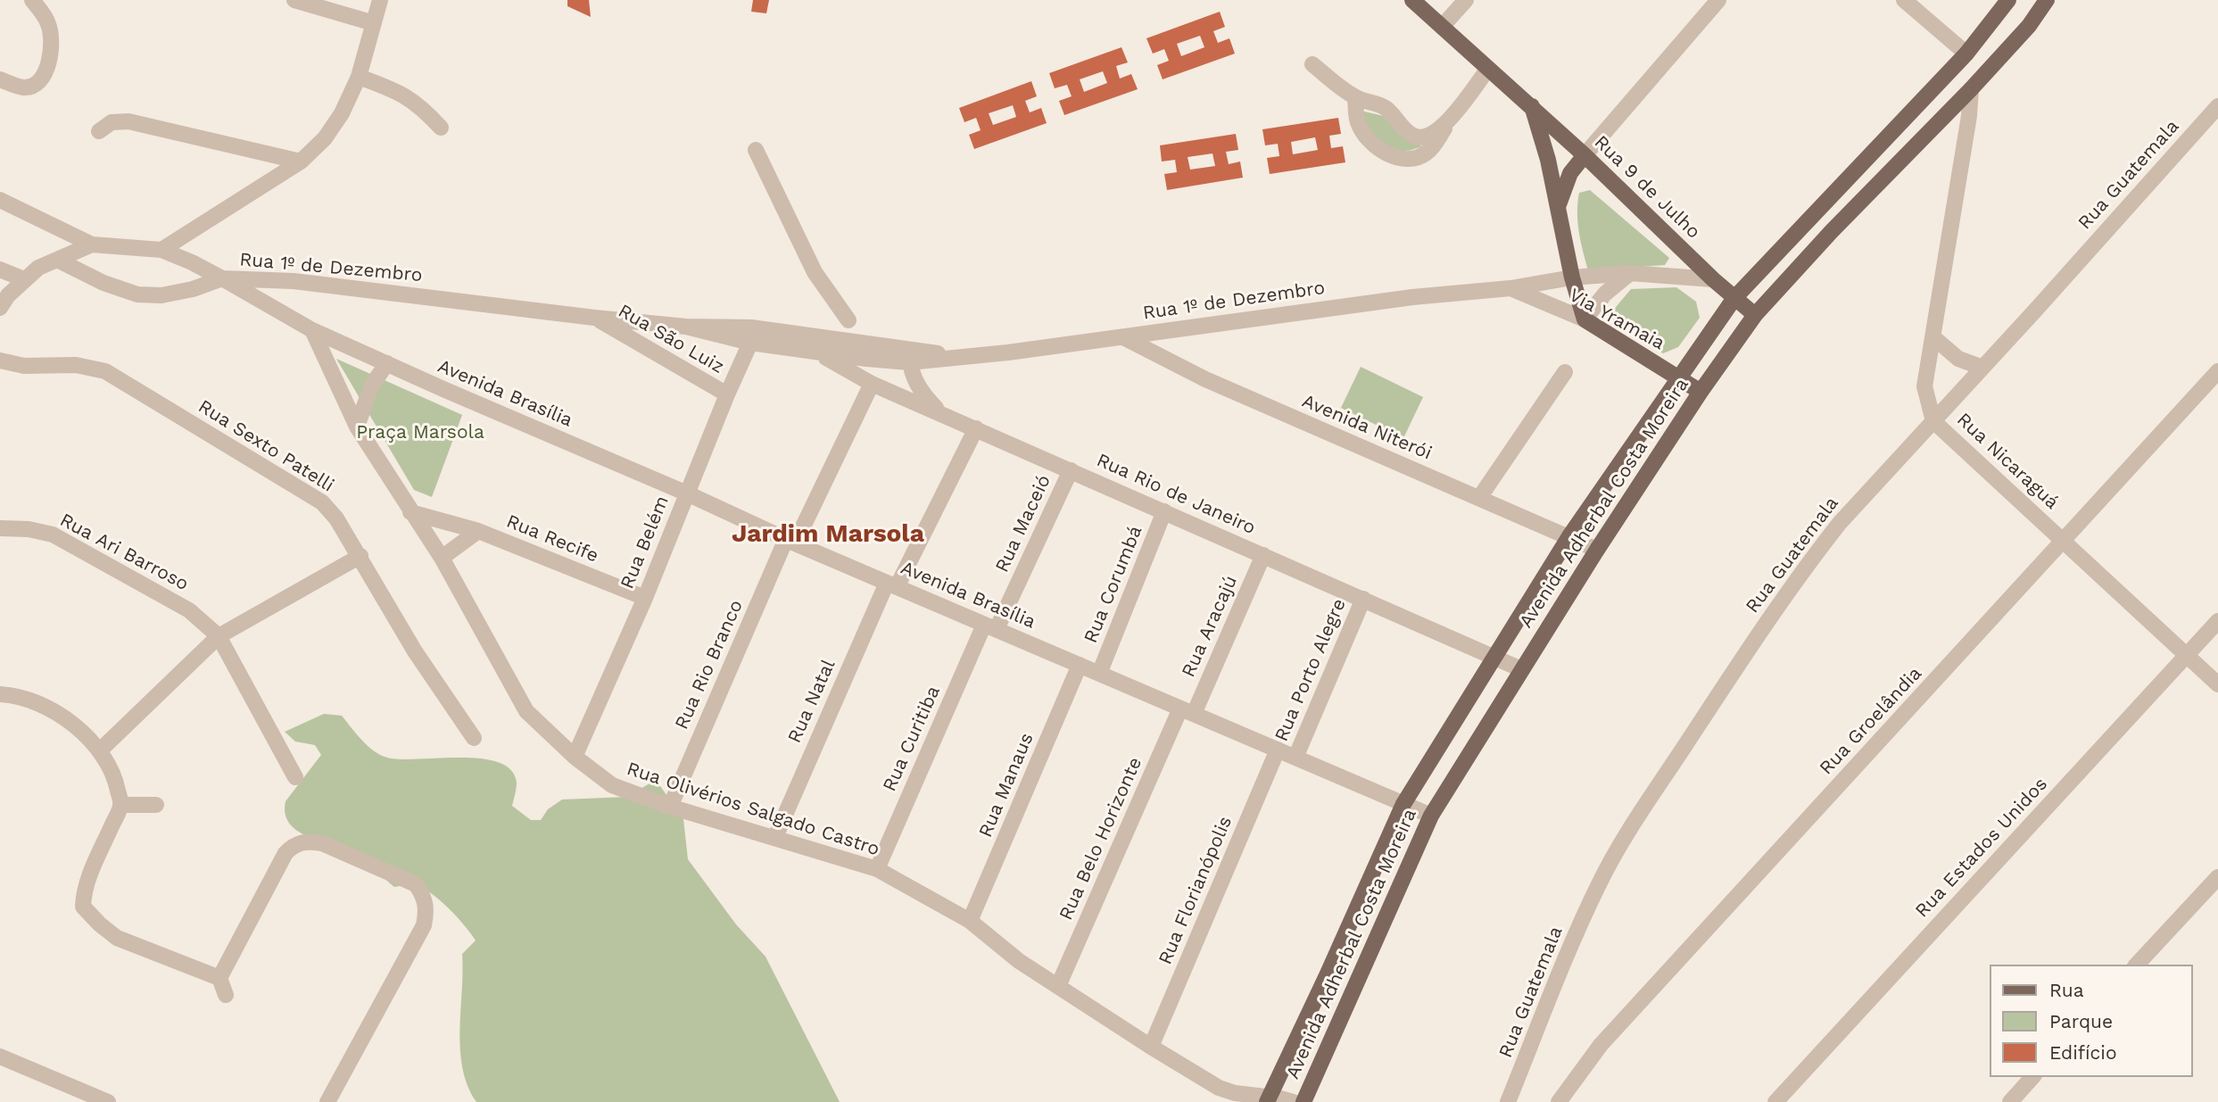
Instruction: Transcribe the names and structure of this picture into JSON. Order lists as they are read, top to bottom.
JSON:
{
  "streets": {
    "main road": ["Rua 9 de Julho", "Via Yramaia", "Avenida Adherbal Costa Moreira"],
    "street": [
      "Rua Guatemala",
      "Rua 1º de Dezembro",
      "Rua São Luiz",
      "Avenida Brasília",
      "Avenida Niterói",
      "Rua Sexto Patelli",
      "Rua Nicaraguá",
      "Rua Rio de Janeiro",
      "Rua Maceió",
      "Rua Recife",
      "Rua Belém",
      "Rua Ari Barroso",
      "Rua Corumbá",
      "Rua Aracajú",
      "Rua Rio Branco",
      "Rua Porto Alegre",
      "Rua Natal",
      "Rua Groelândia",
      "Rua Curitiba",
      "Rua Manaus",
      "Rua Olivérios Salgado Castro",
      "Rua Belo Horizonte",
      "Rua Estados Unidos",
      "Rua Florianópolis"
    ]
  },
  "crossings": [
    ["Rua Guatemala", "Rua Nicaraguá"],
    ["Rua 9 de Julho", "Rua 1º de Dezembro"],
    ["Rua 9 de Julho", "Avenida Adherbal Costa Moreira"],
    ["Rua 1º de Dezembro", "Via Yramaia"],
    ["Rua 1º de Dezembro", "Rua São Luiz"],
    ["Rua 1º de Dezembro", "Avenida Brasília"],
    ["Rua 1º de Dezembro", "Avenida Niterói"],
    ["Rua 1º de Dezembro", "Rua Rio de Janeiro"],
    ["Rua 1º de Dezembro", "Rua Belém"],
    ["Via Yramaia", "Avenida Adherbal Costa Moreira"],
    ["Rua São Luiz", "Rua Belém"],
    ["Avenida Brasília", "Avenida Adherbal Costa Moreira"],
    ["Avenida Brasília", "Rua Maceió"],
    ["Avenida Brasília", "Rua Belém"],
    ["Avenida Brasília", "Rua Corumbá"],
    ["Avenida Brasília", "Rua Aracajú"],
    ["Avenida Brasília", "Rua Rio Branco"],
    ["Avenida Brasília", "Rua Porto Alegre"],
    ["Avenida Brasília", "Rua Natal"],
    ["Avenida Brasília", "Rua Curitiba"],
    ["Avenida Brasília", "Rua Manaus"],
    ["Avenida Brasília", "Rua Olivérios Salgado Castro"],
    ["Avenida Brasília", "Rua Belo Horizonte"],
    ["Avenida Brasília", "Rua Florianópolis"],
    ["Avenida Niterói", "Avenida Adherbal Costa Moreira"],
    ["Rua Nicaraguá", "Avenida Adherbal Costa Moreira"],
    ["Rua Nicaraguá", "Rua Groelândia"],
    ["Rua Nicaraguá", "Rua Estados Unidos"],
    ["Rua Rio de Janeiro", "Avenida Adherbal Costa Moreira"],
    ["Rua Rio de Janeiro", "Rua Maceió"],
    ["Rua Rio de Janeiro", "Rua Corumbá"],
    ["Rua Rio de Janeiro", "Rua Aracajú"],
    ["Rua Rio de Janeiro", "Rua Rio Branco"],
    ["Rua Rio de Janeiro", "Rua Porto Alegre"],
    ["Rua Rio de Janeiro", "Rua Natal"],
    ["Rua Maceió", "Rua Curitiba"],
    ["Rua Recife", "Rua Belém"],
    ["Rua Recife", "Rua Olivérios Salgado Castro"],
    ["Rua Belém", "Rua Olivérios Salgado Castro"],
    ["Rua Aracajú", "Rua Belo Horizonte"],
    ["Rua Rio Branco", "Rua Olivérios Salgado Castro"],
    ["Rua Natal", "Rua Olivérios Salgado Castro"],
    ["Rua Curitiba", "Rua Olivérios Salgado Castro"],
    ["Rua Manaus", "Rua Olivérios Salgado Castro"],
    ["Rua Olivérios Salgado Castro", "Rua Belo Horizonte"],
    ["Rua Olivérios Salgado Castro", "Rua Florianópolis"]
  ],
  "districts": ["Jardim Marsola"],
  "parks": ["Praça Marsola"],
  "legend": ["Rua", "Parque", "Edifício"]
}
